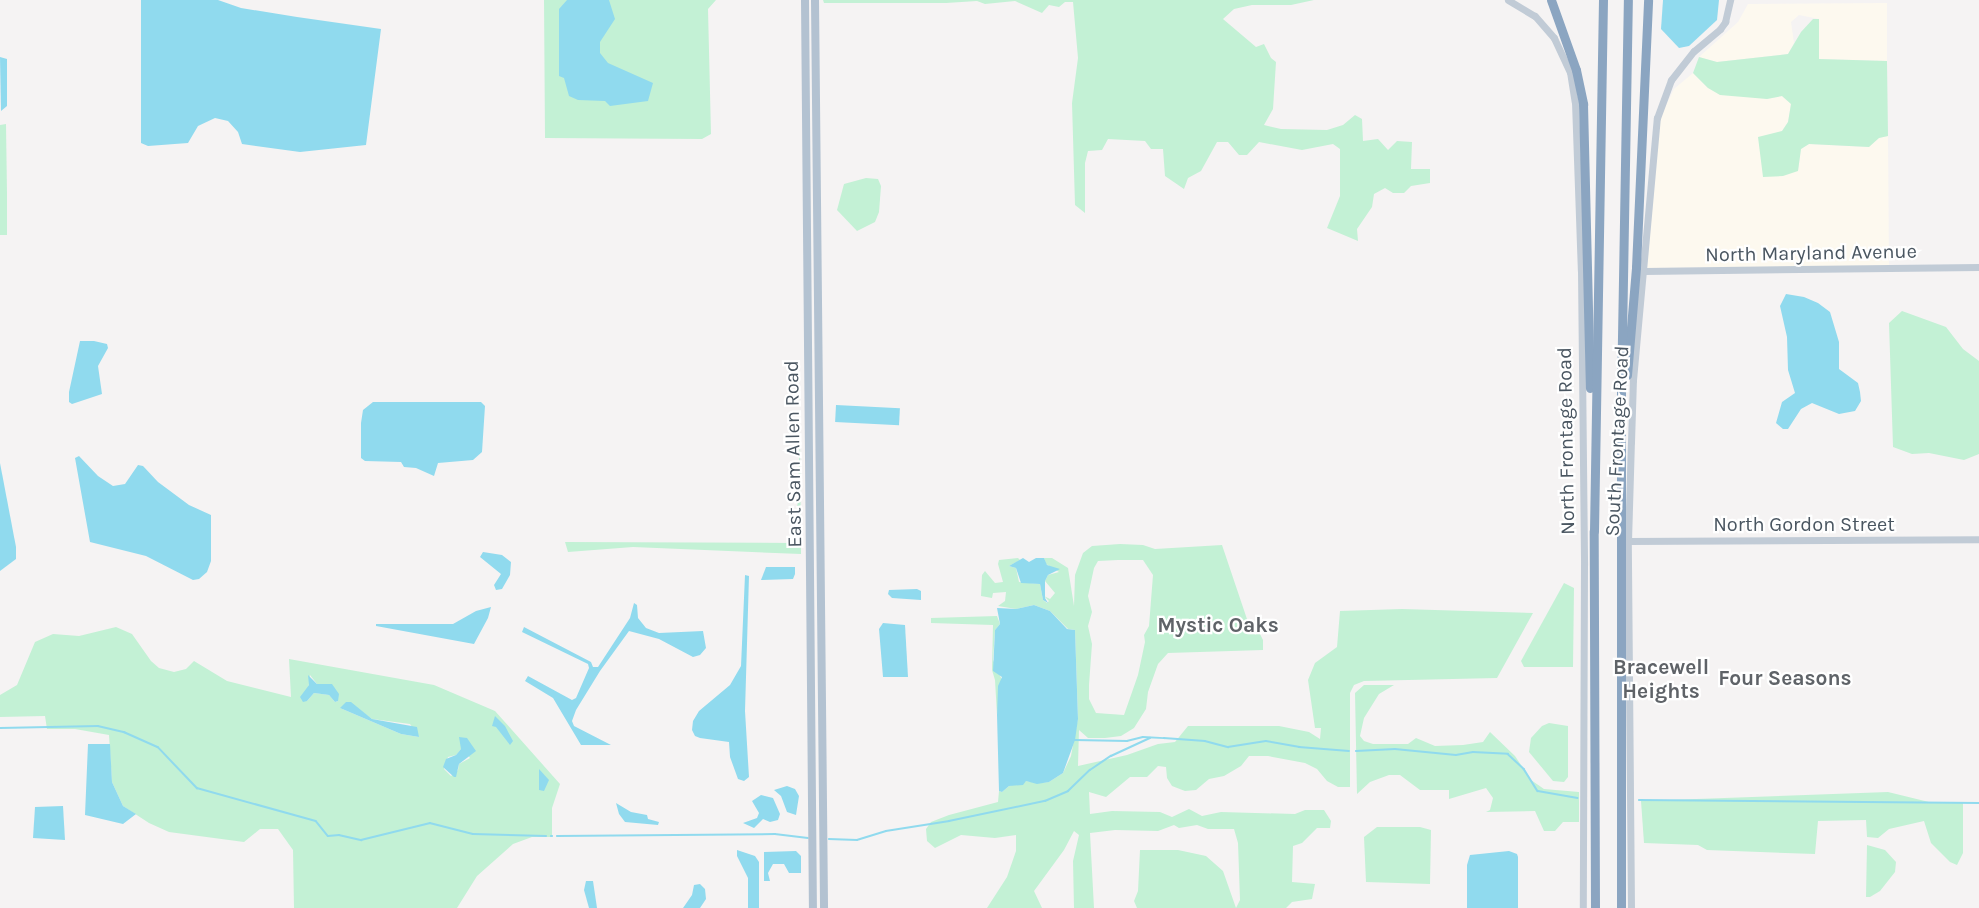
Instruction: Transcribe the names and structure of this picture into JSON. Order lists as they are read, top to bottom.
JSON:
{
  "streets": {
    "main road": ["East Sam Allen Road"],
    "street": [
      "North Maryland Avenue",
      "North Frontage Road",
      "South Frontage Road",
      "North Gordon Street"
    ]
  },
  "crossings": [
    ["North Maryland Avenue", "South Frontage Road"],
    ["South Frontage Road", "North Gordon Street"]
  ],
  "districts": ["Mystic Oaks", "Bracewell Heights", "Four Seasons"]
}
